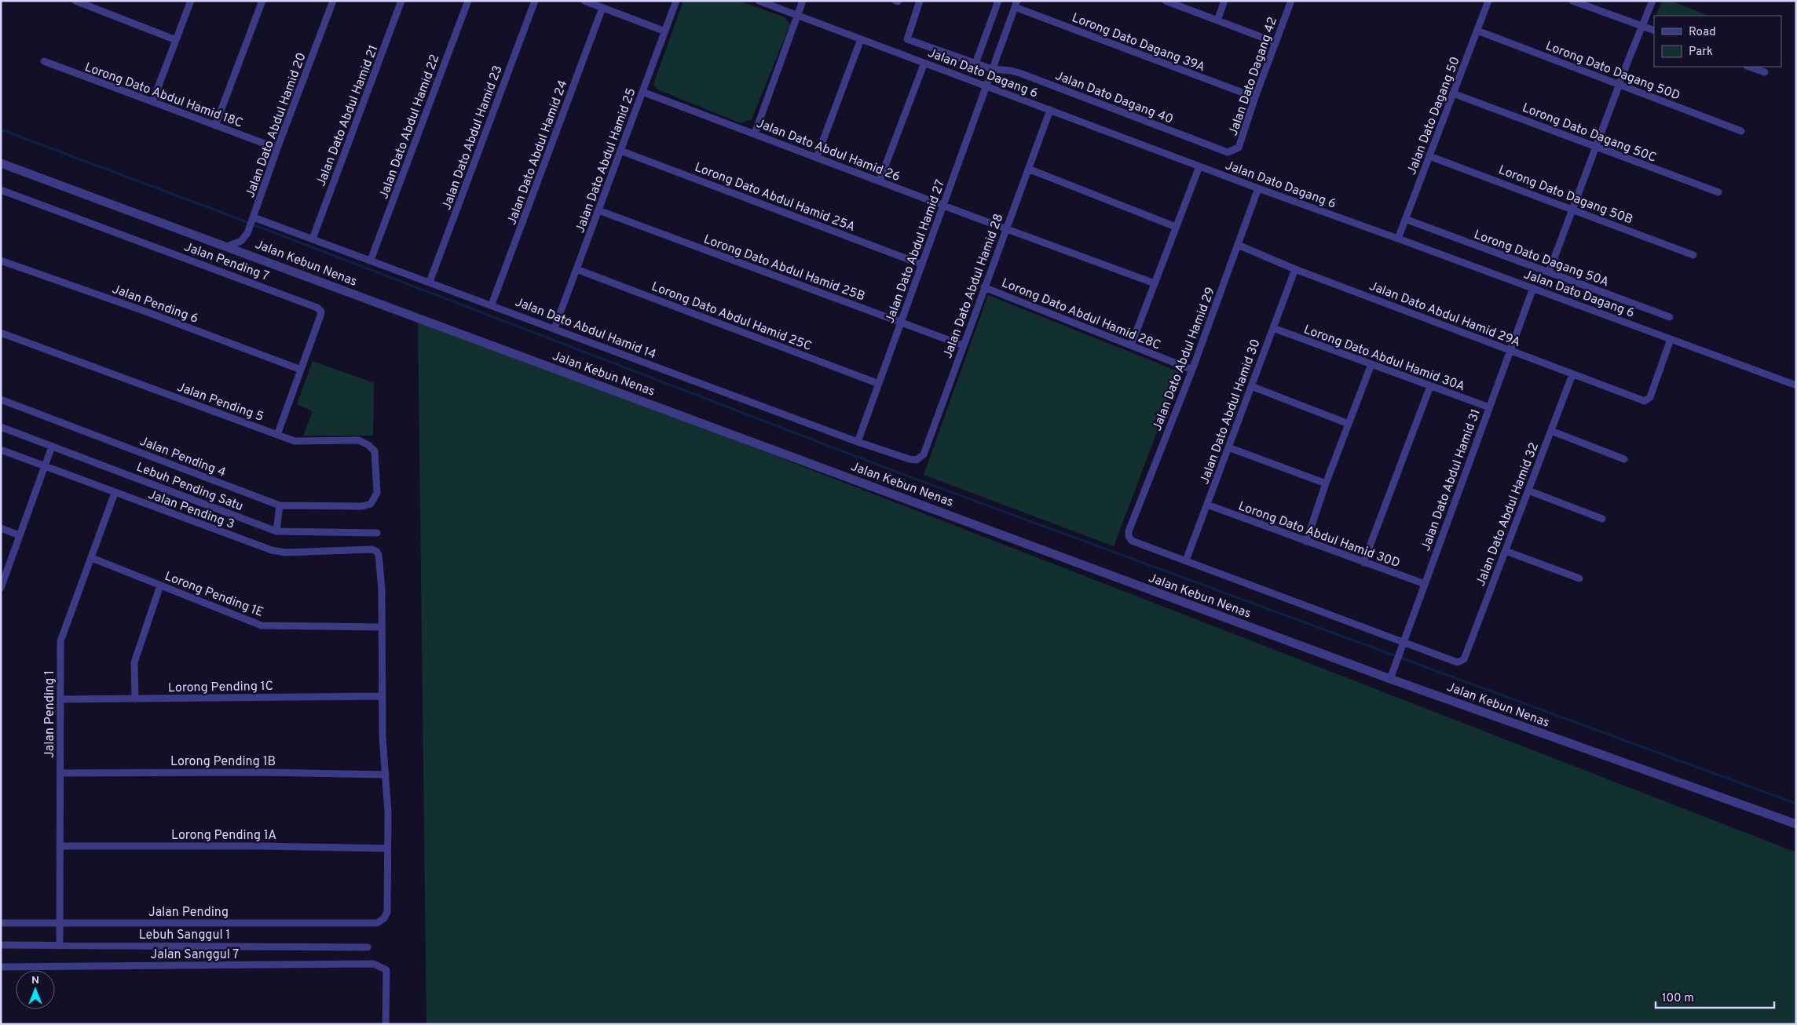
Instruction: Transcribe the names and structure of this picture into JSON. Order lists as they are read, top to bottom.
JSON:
{
  "streets": {
    "street": [
      "Lorong Dato Dagang 39A",
      "Lorong Dato Dagang 50D",
      "Jalan Dato Dagang 6",
      "Jalan Dato Dagang 42",
      "Lorong Dato Abdul Hamid 18C",
      "Jalan Dato Dagang 40",
      "Jalan Dato Abdul Hamid 21",
      "Jalan Dato Dagang 50",
      "Jalan Dato Abdul Hamid 20",
      "Jalan Dato Abdul Hamid 22",
      "Lorong Dato Dagang 50C",
      "Jalan Dato Abdul Hamid 23",
      "Jalan Dato Abdul Hamid 26",
      "Jalan Dato Abdul Hamid 24",
      "Jalan Dato Abdul Hamid 25",
      "Lorong Dato Dagang 50B",
      "Lorong Dato Abdul Hamid 25A",
      "Jalan Dato Abdul Hamid 27",
      "Lorong Dato Dagang 50A",
      "Jalan Pending 7",
      "Jalan Kebun Nenas",
      "Lorong Dato Abdul Hamid 25B",
      "Jalan Dato Abdul Hamid 28",
      "Jalan Pending 6",
      "Lorong Dato Abdul Hamid 28C",
      "Jalan Dato Abdul Hamid 29A",
      "Lorong Dato Abdul Hamid 25C",
      "Jalan Dato Abdul Hamid 14",
      "Lorong Dato Abdul Hamid 30A",
      "Jalan Dato Abdul Hamid 29",
      "Jalan Pending 5",
      "Jalan Dato Abdul Hamid 30",
      "Jalan Pending 4",
      "Jalan Dato Abdul Hamid 31",
      "Lebuh Pending Satu",
      "Jalan Pending 3",
      "Jalan Dato Abdul Hamid 32",
      "Lorong Dato Abdul Hamid 30D",
      "Lorong Pending 1E",
      "Lorong Pending 1C",
      "Jalan Pending 1",
      "Lorong Pending 1B",
      "Lorong Pending 1A",
      "Jalan Pending",
      "Lebuh Sanggul 1",
      "Jalan Sanggul 7"
    ]
  },
  "crossings": [
    ["Lorong Dato Dagang 39A", "Jalan Dato Dagang 42"],
    ["Lorong Dato Dagang 39A", "Jalan Dato Abdul Hamid 27"],
    ["Lorong Dato Dagang 50D", "Jalan Dato Dagang 50"],
    ["Jalan Dato Dagang 6", "Jalan Dato Dagang 50"],
    ["Jalan Dato Dagang 6", "Jalan Dato Abdul Hamid 27"],
    ["Jalan Dato Dagang 6", "Jalan Dato Abdul Hamid 28"],
    ["Jalan Dato Dagang 6", "Jalan Dato Abdul Hamid 29A"],
    ["Jalan Dato Dagang 6", "Jalan Dato Abdul Hamid 29"],
    ["Jalan Dato Dagang 6", "Jalan Dato Abdul Hamid 31"],
    ["Jalan Dato Dagang 42", "Jalan Dato Dagang 40"],
    ["Lorong Dato Abdul Hamid 18C", "Jalan Dato Abdul Hamid 20"],
    ["Jalan Dato Dagang 40", "Jalan Dato Abdul Hamid 27"],
    ["Jalan Dato Abdul Hamid 21", "Jalan Dato Abdul Hamid 14"],
    ["Jalan Dato Dagang 50", "Lorong Dato Dagang 50C"],
    ["Jalan Dato Dagang 50", "Lorong Dato Dagang 50B"],
    ["Jalan Dato Dagang 50", "Lorong Dato Dagang 50A"],
    ["Jalan Dato Abdul Hamid 20", "Jalan Kebun Nenas"],
    ["Jalan Dato Abdul Hamid 20", "Jalan Dato Abdul Hamid 14"],
    ["Jalan Dato Abdul Hamid 22", "Jalan Dato Abdul Hamid 14"],
    ["Jalan Dato Abdul Hamid 23", "Jalan Dato Abdul Hamid 14"],
    ["Jalan Dato Abdul Hamid 26", "Jalan Dato Abdul Hamid 25"],
    ["Jalan Dato Abdul Hamid 26", "Jalan Dato Abdul Hamid 27"],
    ["Jalan Dato Abdul Hamid 26", "Jalan Dato Abdul Hamid 28"],
    ["Jalan Dato Abdul Hamid 24", "Jalan Dato Abdul Hamid 14"],
    ["Jalan Dato Abdul Hamid 25", "Lorong Dato Abdul Hamid 25A"],
    ["Jalan Dato Abdul Hamid 25", "Lorong Dato Abdul Hamid 25B"],
    ["Jalan Dato Abdul Hamid 25", "Lorong Dato Abdul Hamid 25C"],
    ["Jalan Dato Abdul Hamid 25", "Jalan Dato Abdul Hamid 14"],
    ["Lorong Dato Abdul Hamid 25A", "Jalan Dato Abdul Hamid 27"],
    ["Jalan Dato Abdul Hamid 27", "Lorong Dato Abdul Hamid 25B"],
    ["Jalan Dato Abdul Hamid 27", "Lorong Dato Abdul Hamid 25C"],
    ["Jalan Dato Abdul Hamid 27", "Jalan Dato Abdul Hamid 14"],
    ["Jalan Pending 7", "Jalan Pending 6"],
    ["Jalan Pending 7", "Jalan Pending 5"],
    ["Jalan Kebun Nenas", "Jalan Dato Abdul Hamid 31"],
    ["Lorong Dato Abdul Hamid 25B", "Jalan Dato Abdul Hamid 28"],
    ["Jalan Dato Abdul Hamid 28", "Lorong Dato Abdul Hamid 28C"],
    ["Jalan Dato Abdul Hamid 28", "Jalan Dato Abdul Hamid 14"],
    ["Lorong Dato Abdul Hamid 28C", "Jalan Dato Abdul Hamid 29"],
    ["Jalan Dato Abdul Hamid 29A", "Jalan Dato Abdul Hamid 29"],
    ["Jalan Dato Abdul Hamid 29A", "Jalan Dato Abdul Hamid 30"],
    ["Jalan Dato Abdul Hamid 29A", "Jalan Dato Abdul Hamid 31"],
    ["Jalan Dato Abdul Hamid 29A", "Jalan Dato Abdul Hamid 32"],
    ["Lorong Dato Abdul Hamid 30A", "Jalan Dato Abdul Hamid 30"],
    ["Lorong Dato Abdul Hamid 30A", "Jalan Dato Abdul Hamid 31"],
    ["Jalan Dato Abdul Hamid 29", "Jalan Dato Abdul Hamid 30"],
    ["Jalan Pending 5", "Jalan Pending 4"],
    ["Jalan Dato Abdul Hamid 30", "Lorong Dato Abdul Hamid 30D"],
    ["Jalan Dato Abdul Hamid 31", "Jalan Dato Abdul Hamid 32"],
    ["Jalan Dato Abdul Hamid 31", "Lorong Dato Abdul Hamid 30D"],
    ["Jalan Pending 3", "Lorong Pending 1E"],
    ["Jalan Pending 3", "Jalan Pending 1"],
    ["Lorong Pending 1E", "Jalan Pending 1"],
    ["Lorong Pending 1C", "Jalan Pending 1"],
    ["Jalan Pending 1", "Lorong Pending 1B"],
    ["Jalan Pending 1", "Lorong Pending 1A"],
    ["Jalan Pending 1", "Jalan Pending"],
    ["Jalan Pending 1", "Lebuh Sanggul 1"],
    ["Lorong Pending 1A", "Jalan Pending"]
  ],
  "legend": ["Road", "Park"],
  "scale_bar": "100 m",
  "north": "top"
}
